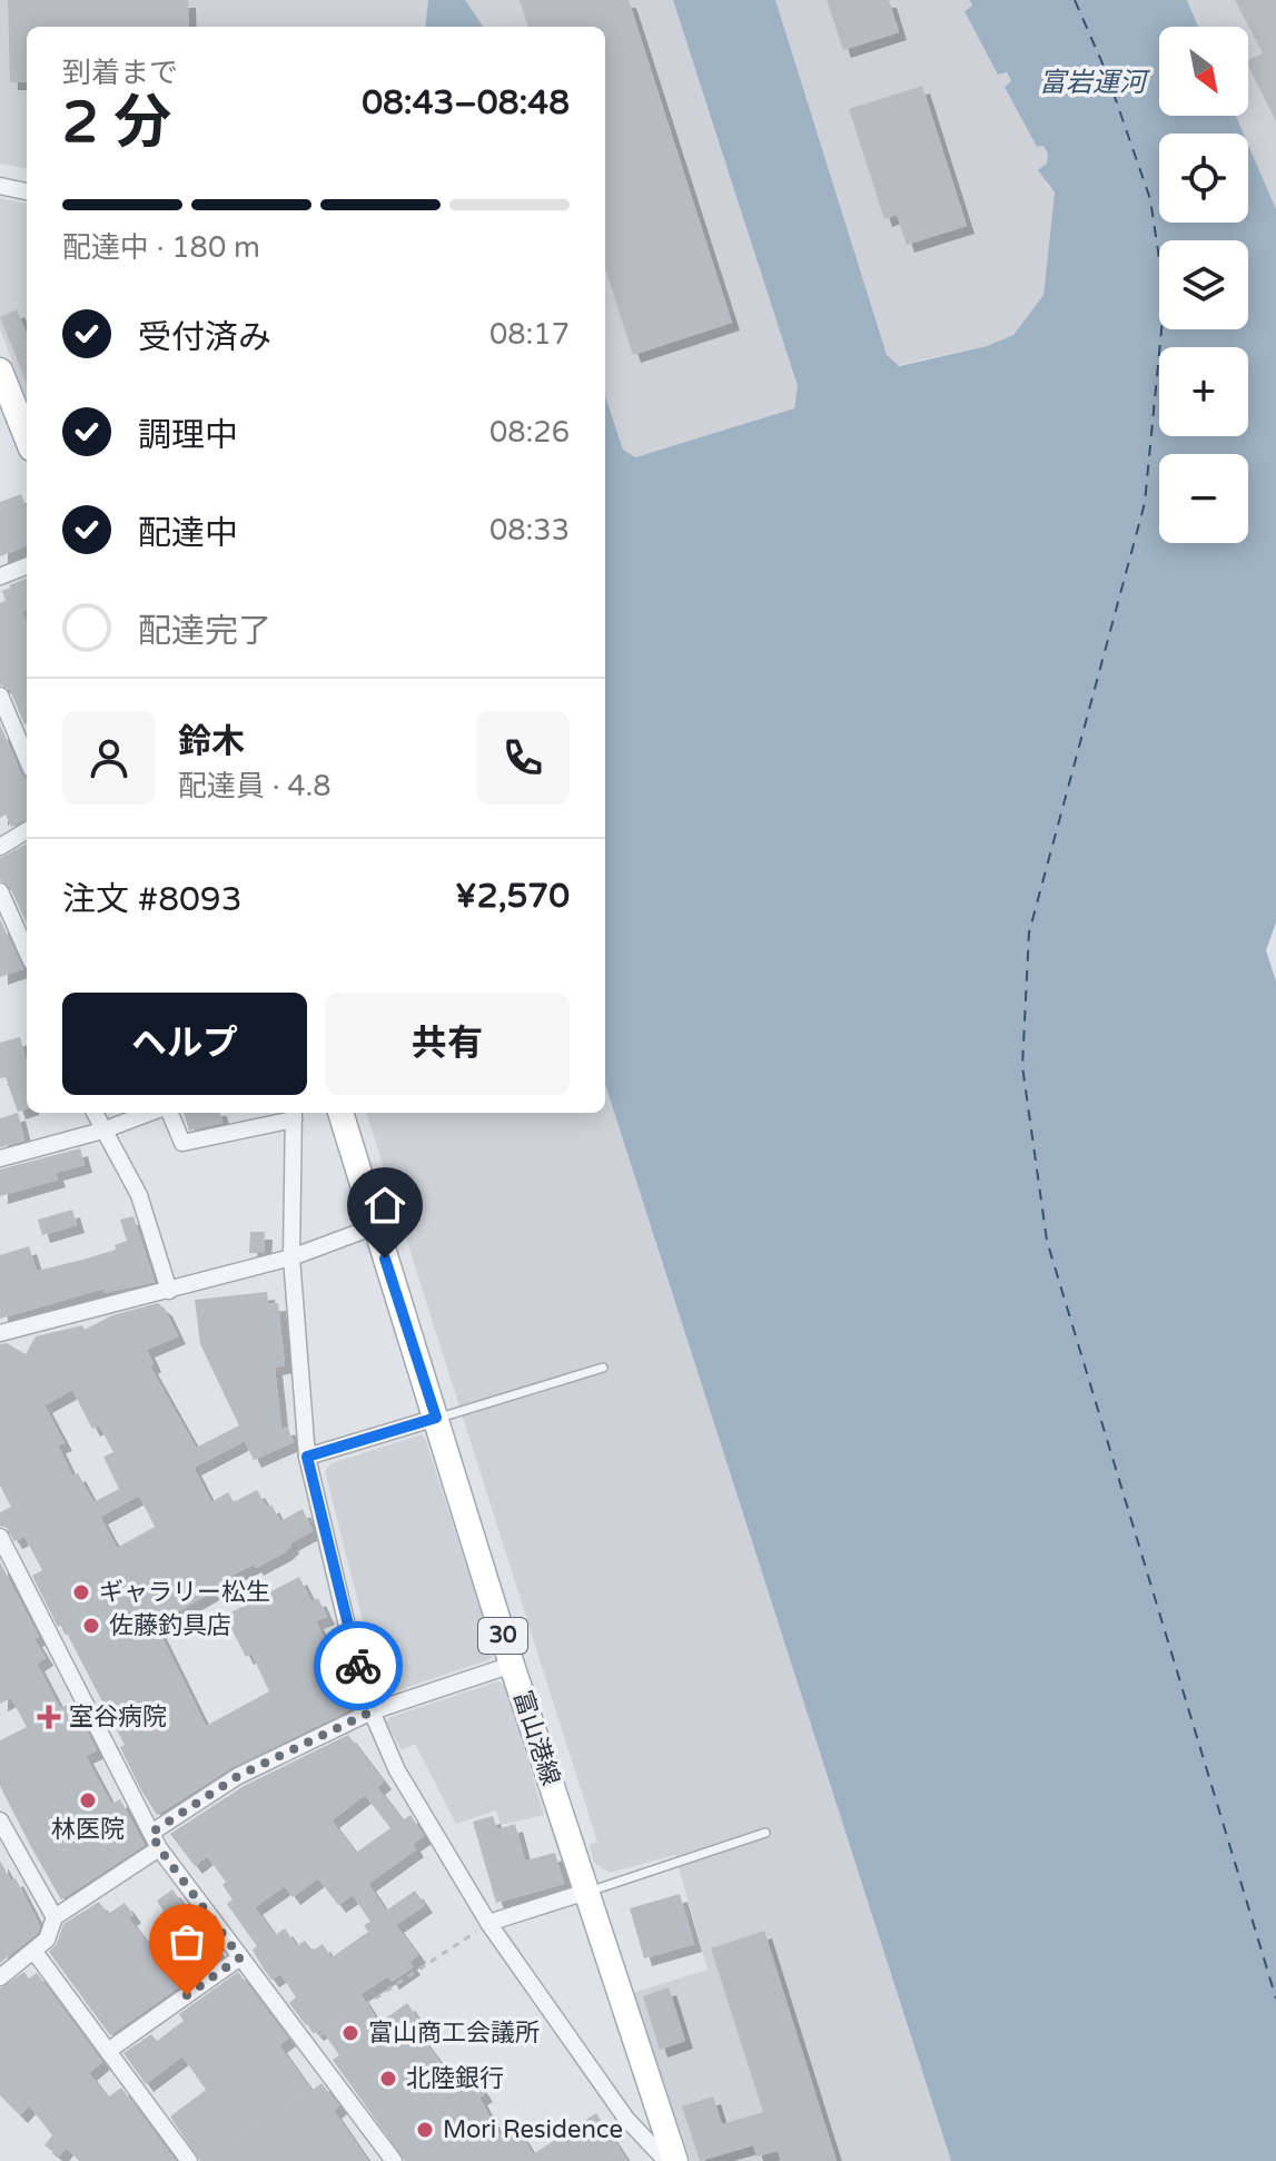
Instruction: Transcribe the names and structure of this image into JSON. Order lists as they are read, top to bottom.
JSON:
{
  "streets": {
    "main road": ["30", "富山港線"]
  },
  "water": ["富岩運河"],
  "places": {
    "other": [
      "ギャラリー松生",
      "佐藤釣具店",
      "林医院",
      "富山商工会議所",
      "北陸銀行",
      "Mori Residence"
    ],
    "health": ["室谷病院"]
  },
  "north": "bottom right",
  "page": {
    "map_buttons": ["+", "−"],
    "heading": ["2 分", "到着まで", "08:43–08:48"],
    "panel": [
      "鈴木",
      "配達員 · 4.8",
      "注文 #8093",
      "¥2,570"
    ],
    "bar": "配達中 · 180 m",
    "list": [
      ["受付済み", "08:17"],
      ["調理中", "08:26"],
      ["配達中", "08:33"],
      "配達完了"
    ],
    "buttons": ["ヘルプ", "共有"]
  }
}
